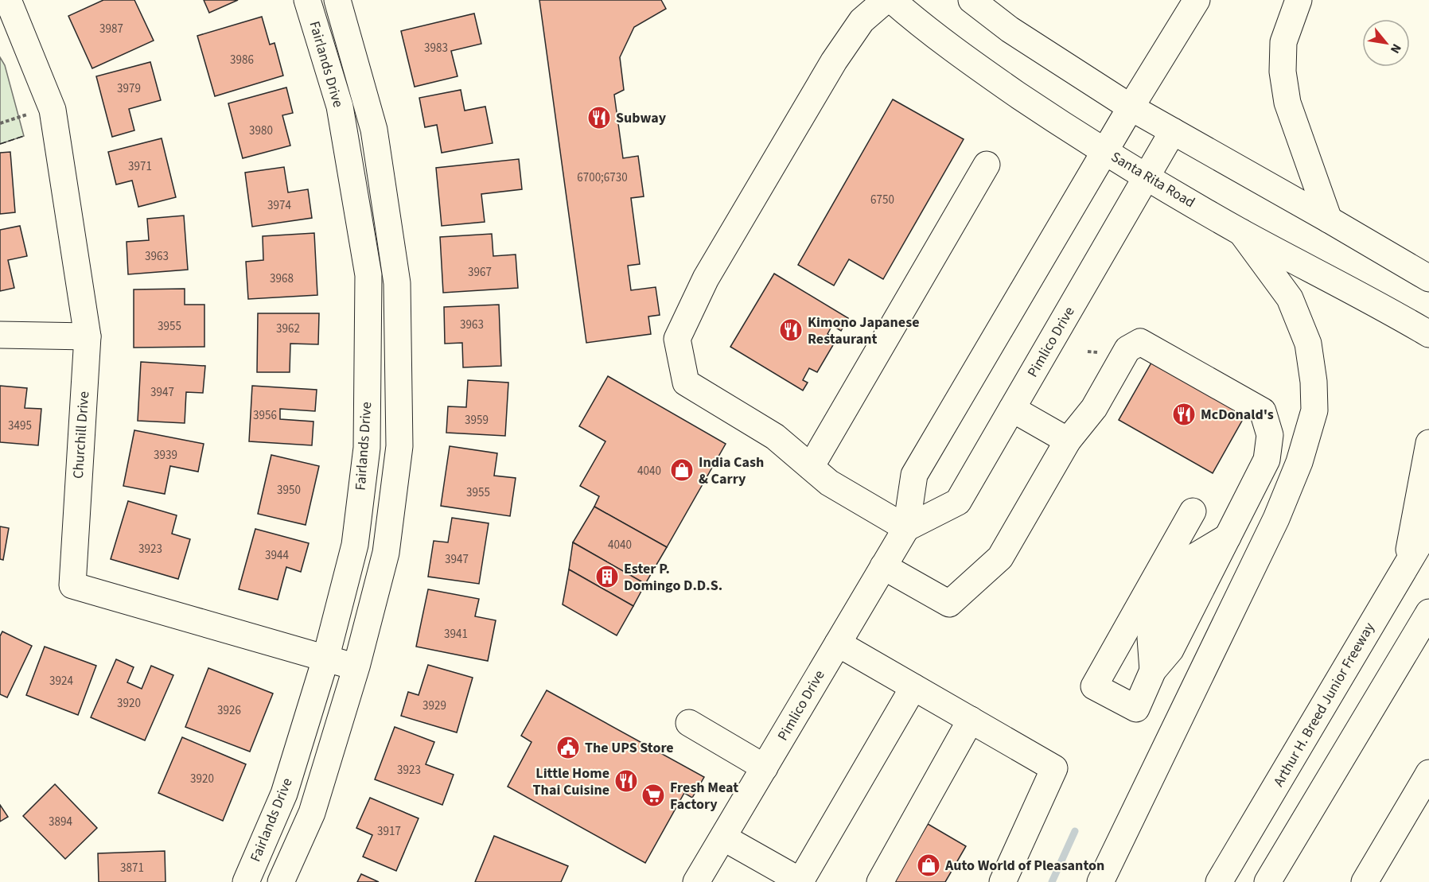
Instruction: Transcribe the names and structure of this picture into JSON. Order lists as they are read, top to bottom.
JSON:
{
  "streets": {
    "main road": [
      "Fairlands Drive",
      "Santa Rita Road",
      "Pimlico Drive",
      "Churchill Drive",
      "Arthur H. Breed Junior Freeway"
    ]
  },
  "crossings": [
    ["Fairlands Drive", "Churchill Drive"],
    ["Santa Rita Road", "Pimlico Drive"]
  ],
  "places": {
    "restaurant": [
      "Subway",
      "Kimono Japanese Restaurant",
      "McDonald's",
      "Little Home Thai Cuisine"
    ],
    "shop": ["India Cash & Carry", "Auto World of Pleasanton"],
    "building": ["Ester P. Domingo D.D.S."],
    "public building": ["The UPS Store"],
    "supermarket": ["Fresh Meat Factory"]
  },
  "house_numbers": [
    "3987",
    "3983",
    "3986",
    "3979",
    "3980",
    "3971",
    "6700;6730",
    "6750",
    "3974",
    "3963",
    "3967",
    "3968",
    "3963",
    "3955",
    "3962",
    "3947",
    "3956",
    "3959",
    "3495",
    "3939",
    "4040",
    "3950",
    "3955",
    "4040",
    "3923",
    "3944",
    "3947",
    "3941",
    "3924",
    "3920",
    "3929",
    "3926",
    "3923",
    "3920",
    "3894",
    "3917",
    "3871"
  ],
  "north": "bottom right"
}
